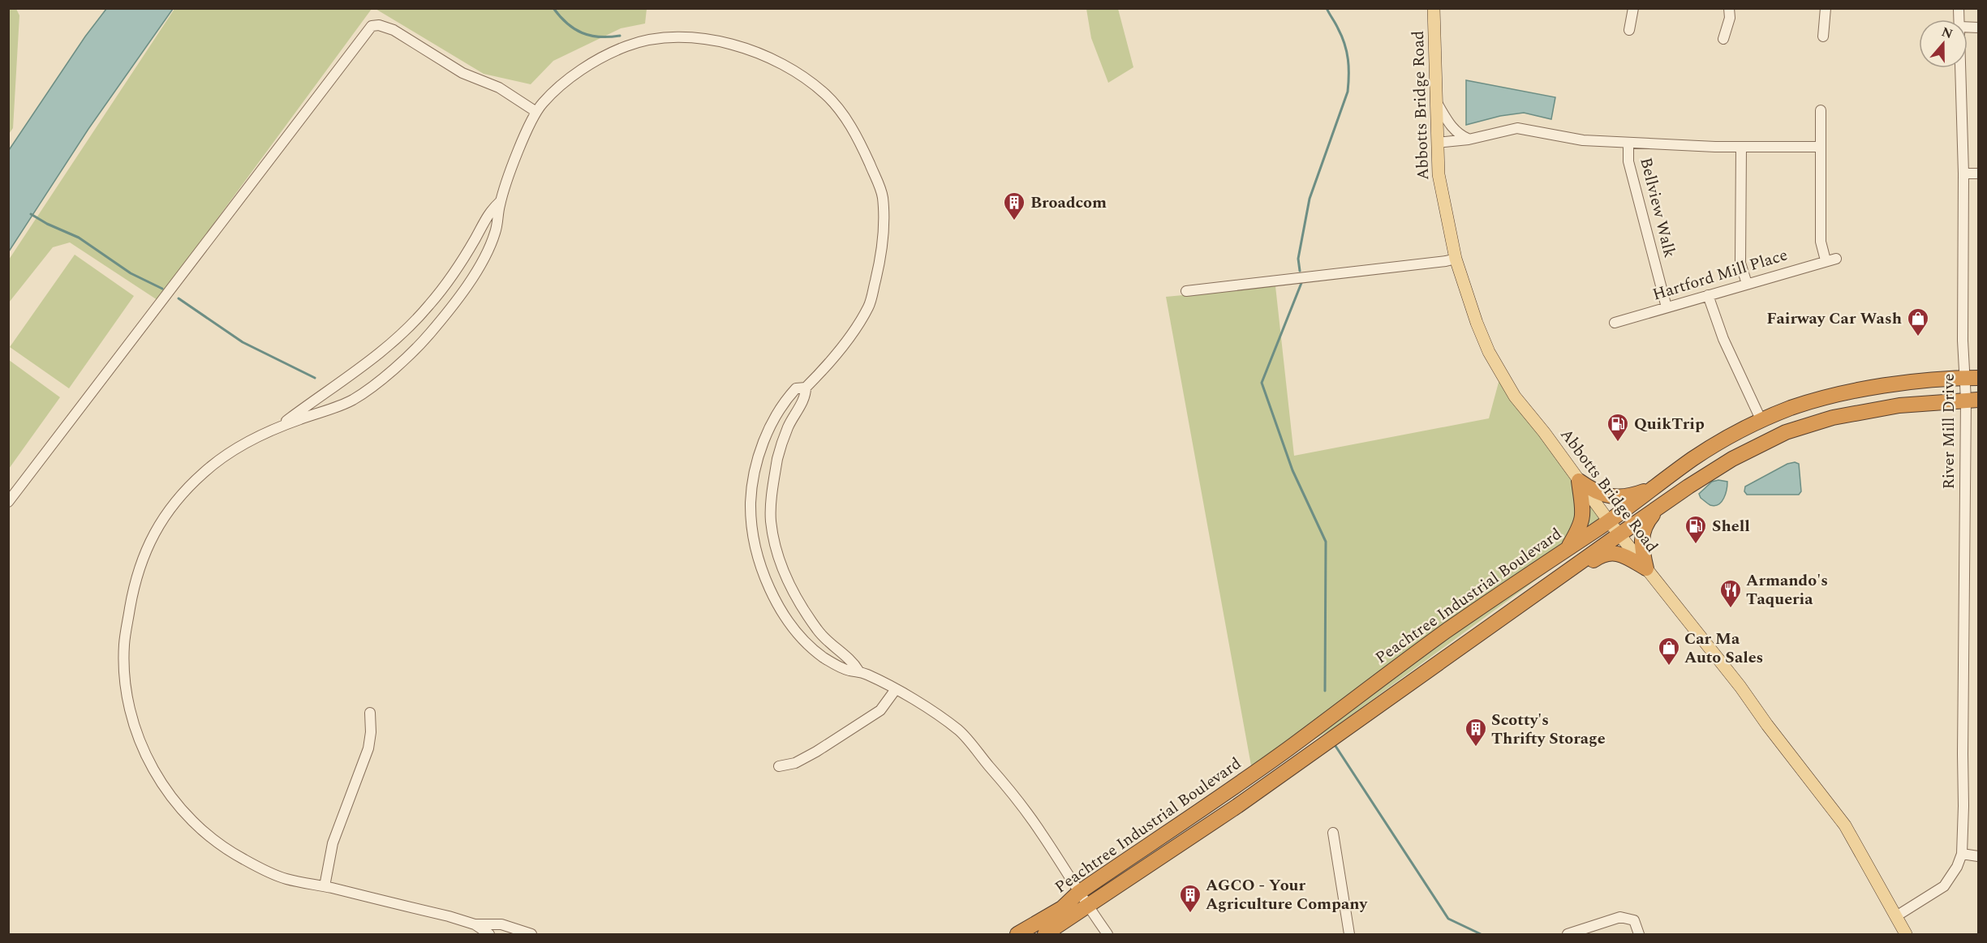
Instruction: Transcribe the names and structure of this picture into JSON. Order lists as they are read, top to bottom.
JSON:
{
  "streets": {
    "highway": ["Peachtree Industrial Boulevard"],
    "main road": ["Abbotts Bridge Road"],
    "street": ["Bellview Walk", "Hartford Mill Place", "River Mill Drive"]
  },
  "crossings": [
    ["Abbotts Bridge Road", "Peachtree Industrial Boulevard"],
    ["Bellview Walk", "Hartford Mill Place"],
    ["River Mill Drive", "Peachtree Industrial Boulevard"]
  ],
  "places": {
    "building": ["Broadcom", "Scotty's Thrifty Storage", "AGCO - Your Agriculture Company"],
    "shop": ["Fairway Car Wash", "Car Ma Auto Sales"],
    "fuel station": ["QuikTrip", "Shell"],
    "restaurant": ["Armando's Taqueria"]
  },
  "north": "top"
}
